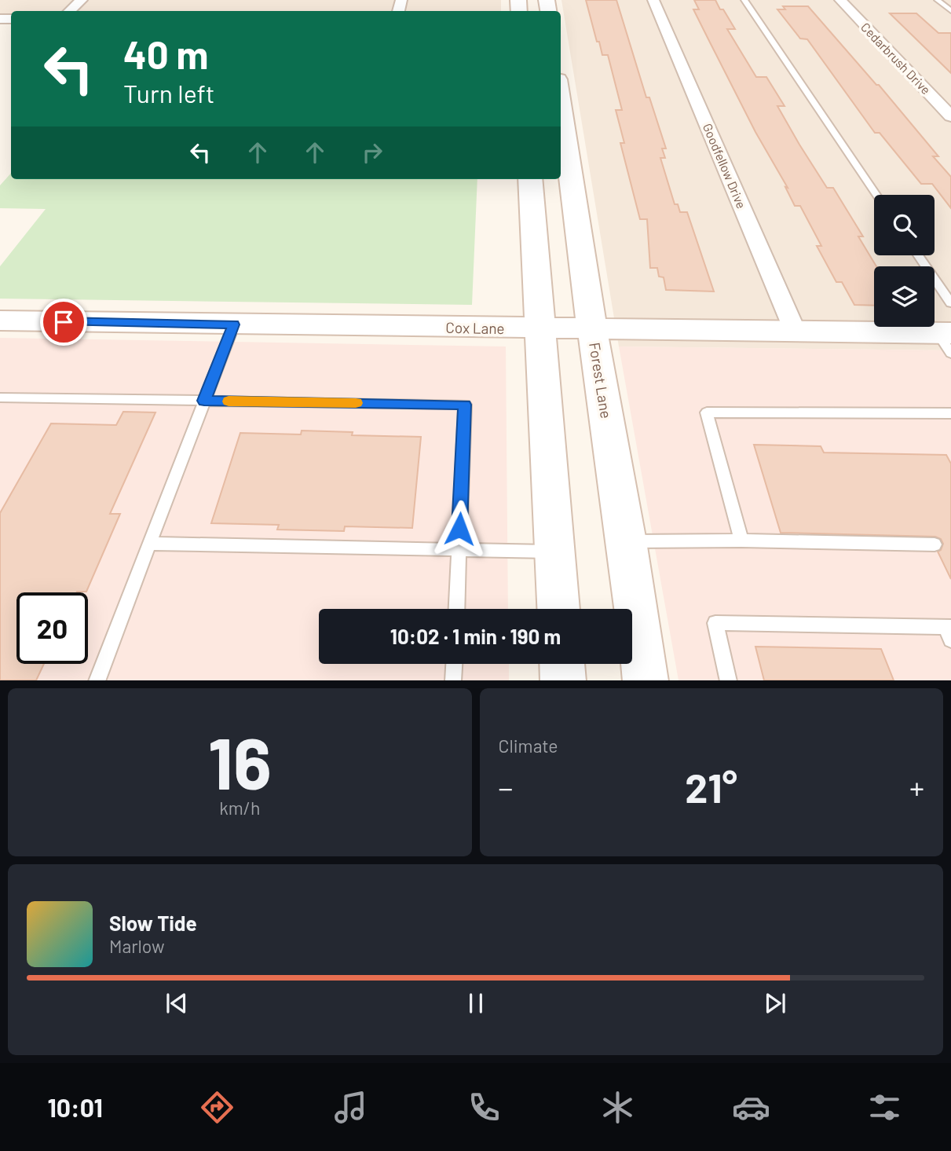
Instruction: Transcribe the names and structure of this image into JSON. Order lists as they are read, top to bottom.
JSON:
{
  "streets": {
    "main road": ["Cox Lane", "Forest Lane"],
    "street": ["Cedarbrush Drive", "Goodfellow Drive"]
  },
  "crossings": [
    ["Goodfellow Drive", "Cox Lane"],
    ["Cox Lane", "Forest Lane"]
  ],
  "page": {
    "turn": ["40 m", "Turn left"],
    "limit": "20",
    "trip": "10:02 · 1 min · 190 m",
    "tile": [
      ["16", "km/h"],
      "Climate"
    ],
    "heat": ["−", "21°", "+"],
    "song": ["Slow Tide", "Marlow"],
    "tabs": "10:01"
  }
}
